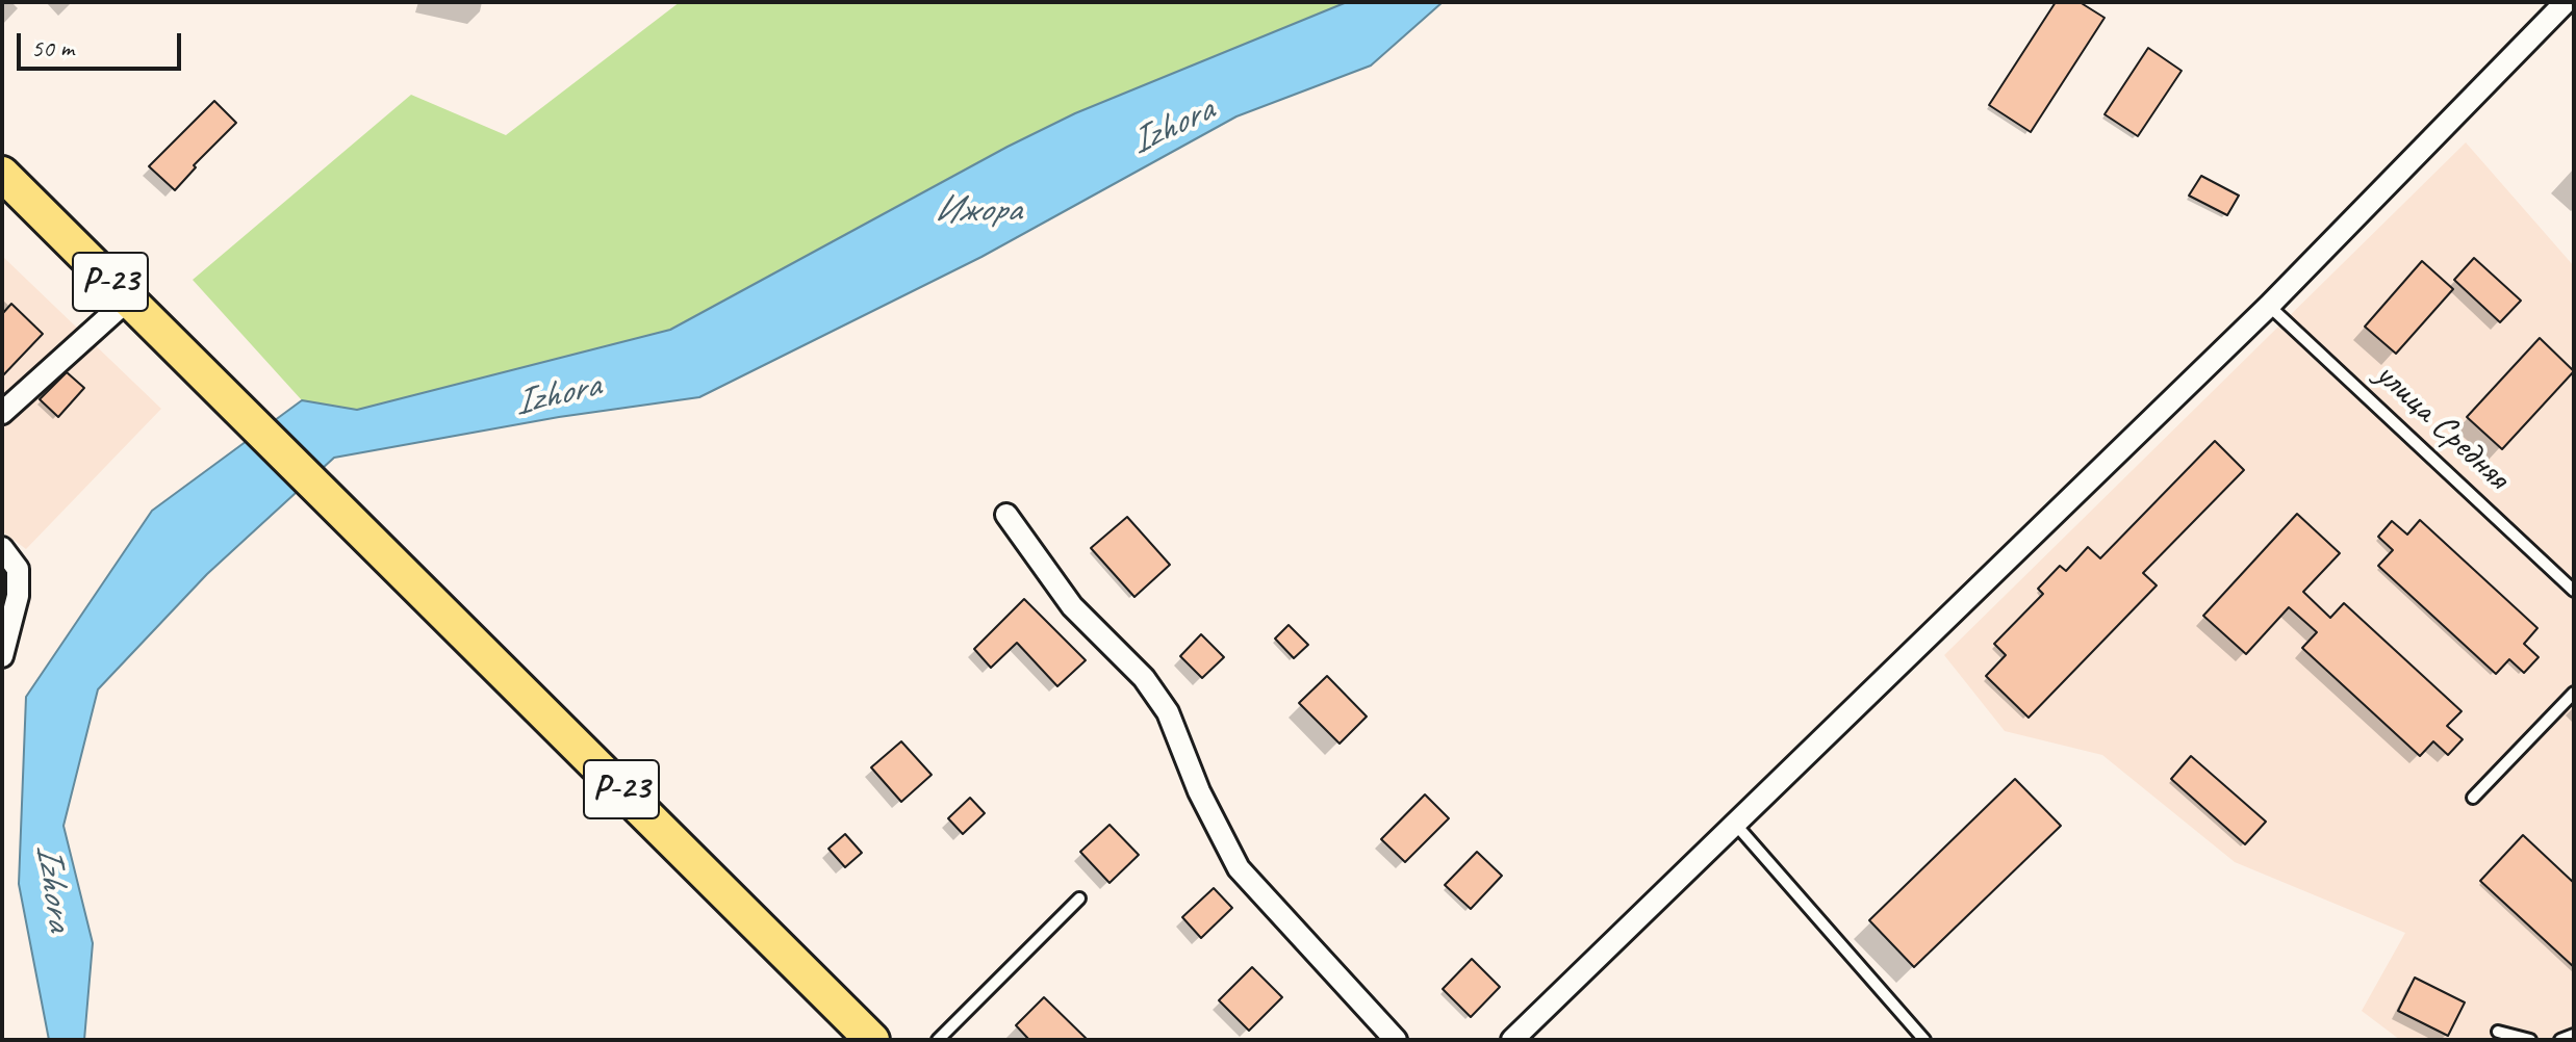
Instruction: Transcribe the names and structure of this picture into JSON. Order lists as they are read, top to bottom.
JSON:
{
  "streets": {
    "main road": ["Р-23"],
    "lane": ["улица Средняя"]
  },
  "water": ["Izhora", "Ижора"],
  "scale_bar": "50 m"
}
